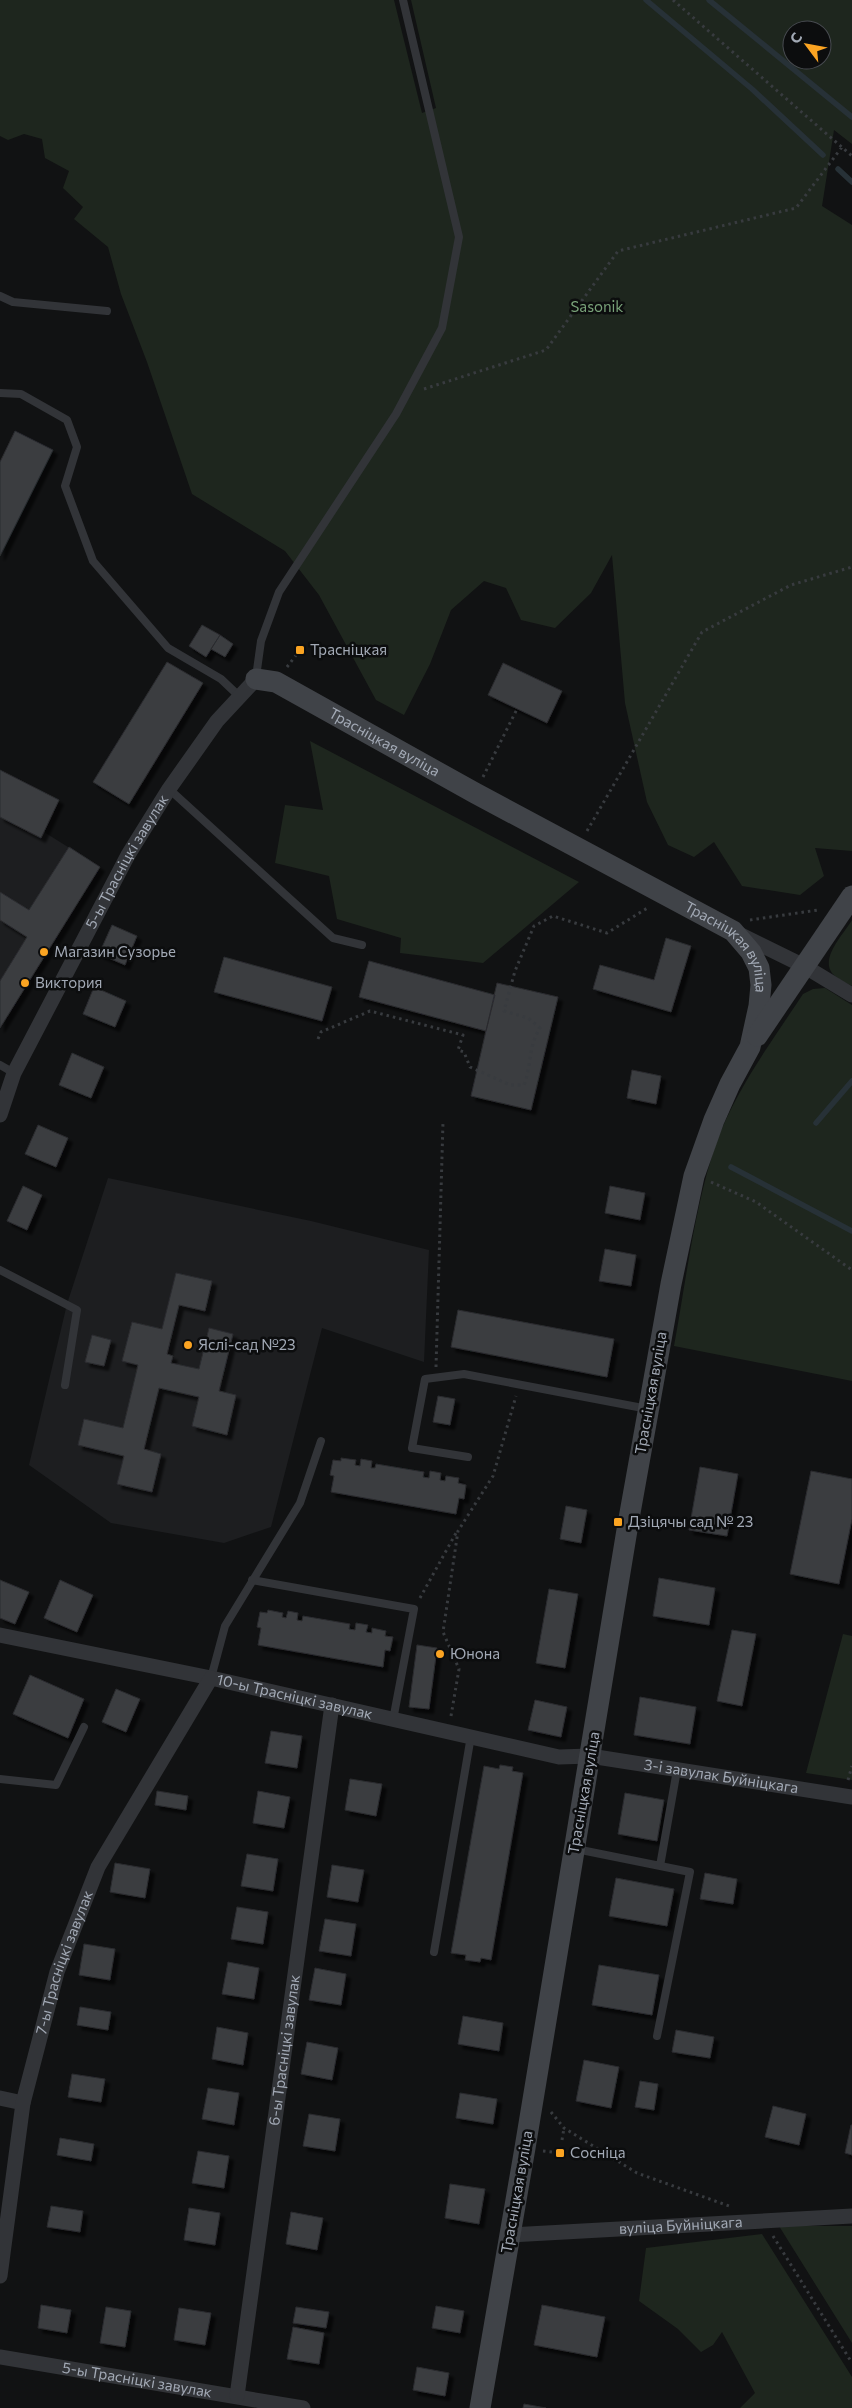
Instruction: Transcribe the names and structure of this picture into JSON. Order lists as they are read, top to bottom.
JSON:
{
  "streets": {
    "street": [
      "Трасніцкая вуліца",
      "5-ы Трасніцкі завулак",
      "10-ы Трасніцкі завулак",
      "3-і завулак Буйніцкага",
      "7-ы Трасніцкі завулак",
      "6-ы Трасніцкі завулак",
      "вуліца Буйніцкага"
    ]
  },
  "crossings": [
    ["Трасніцкая вуліца", "5-ы Трасніцкі завулак"],
    ["Трасніцкая вуліца", "10-ы Трасніцкі завулак"],
    ["Трасніцкая вуліца", "3-і завулак Буйніцкага"],
    ["Трасніцкая вуліца", "вуліца Буйніцкага"],
    ["5-ы Трасніцкі завулак", "6-ы Трасніцкі завулак"],
    ["10-ы Трасніцкі завулак", "3-і завулак Буйніцкага"],
    ["10-ы Трасніцкі завулак", "7-ы Трасніцкі завулак"],
    ["10-ы Трасніцкі завулак", "6-ы Трасніцкі завулак"]
  ],
  "parks": ["Sasonik"],
  "places": {
    "transit": ["Трасніцкая", "Дзіцячы сад № 23", "Сосніца"],
    "other": [
      "Магазин Сузорье",
      "Виктория",
      "Яслі-сад №23",
      "Юнона"
    ]
  },
  "north": "top left"
}
